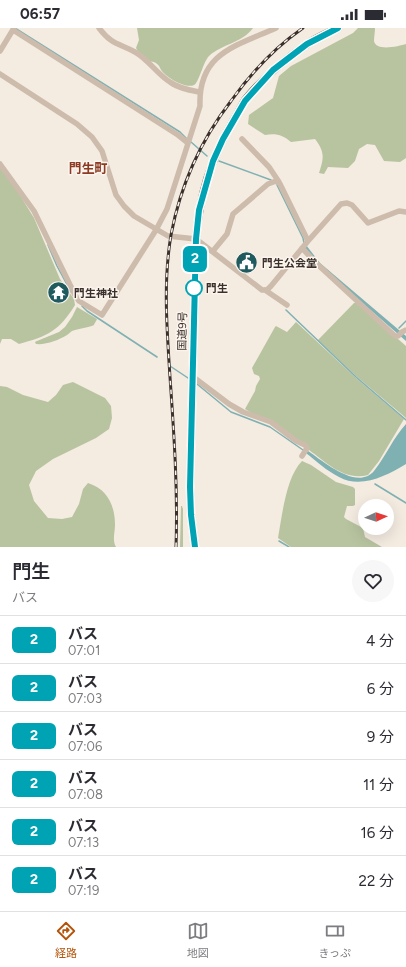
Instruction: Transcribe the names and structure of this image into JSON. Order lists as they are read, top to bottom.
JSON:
{
  "streets": {
    "highway": ["国道9号"]
  },
  "districts": ["門生町"],
  "places": {
    "public building": ["門生公会堂"],
    "other": ["門生"],
    "temple": ["門生神社"]
  },
  "lines": ["bus line 2"],
  "north": "right",
  "page": {
    "status": "06:57",
    "on_map": "2",
    "heading": ["門生", "バス"],
    "list": [
      {
        "mark": "2",
        "name": "バス",
        "note": "07:01",
        "value": "4 分"
      },
      {
        "mark": "2",
        "name": "バス",
        "note": "07:03",
        "value": "6 分"
      },
      {
        "mark": "2",
        "name": "バス",
        "note": "07:06",
        "value": "9 分"
      },
      {
        "mark": "2",
        "name": "バス",
        "note": "07:08",
        "value": "11 分"
      },
      {
        "mark": "2",
        "name": "バス",
        "note": "07:13",
        "value": "16 分"
      },
      {
        "mark": "2",
        "name": "バス",
        "note": "07:19",
        "value": "22 分"
      }
    ],
    "tabs": ["経路", "地図", "きっぷ"]
  }
}
